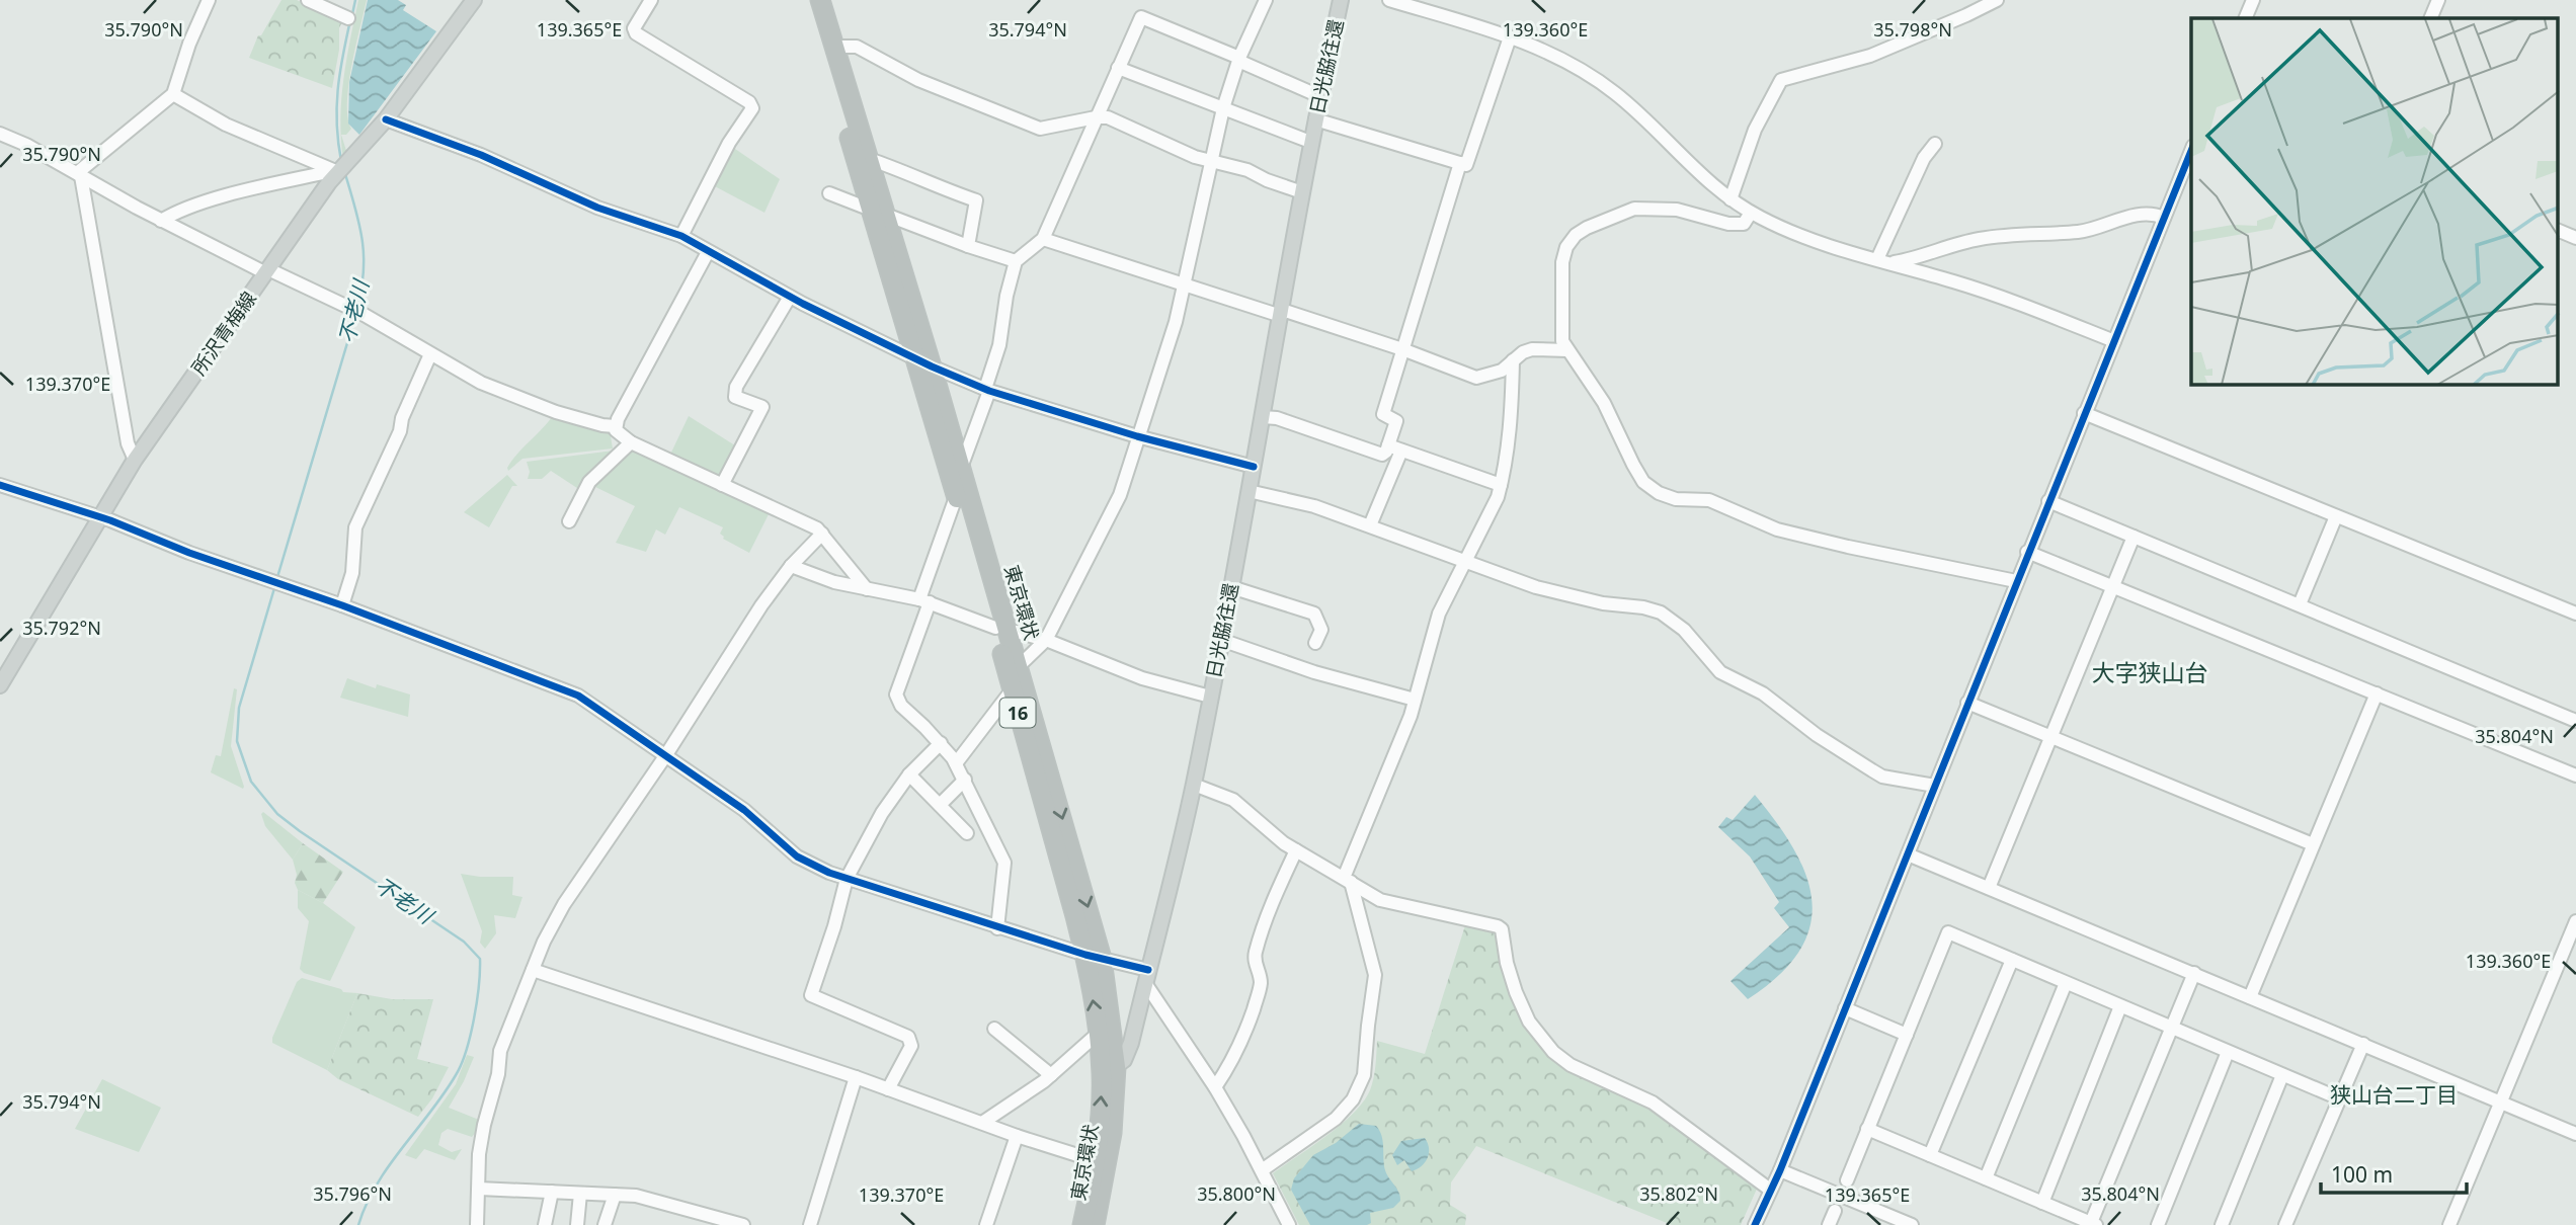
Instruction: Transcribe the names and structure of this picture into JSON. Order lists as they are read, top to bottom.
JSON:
{
  "streets": {
    "highway": ["東京環状", "16"],
    "main road": ["日光脇往還", "所沢青梅線"]
  },
  "crossings": [
    ["日光脇往還", "東京環状"]
  ],
  "districts": ["大字狭山台", "狭山台二丁目"],
  "water": ["不老川"],
  "scale_bar": "100 m",
  "coordinates": [
    "139.365°E",
    "139.360°E",
    "35.790°N",
    "35.794°N",
    "35.798°N",
    "139.370°E",
    "35.792°N",
    "35.804°N",
    "35.796°N",
    "35.800°N",
    "35.802°N"
  ]
}
